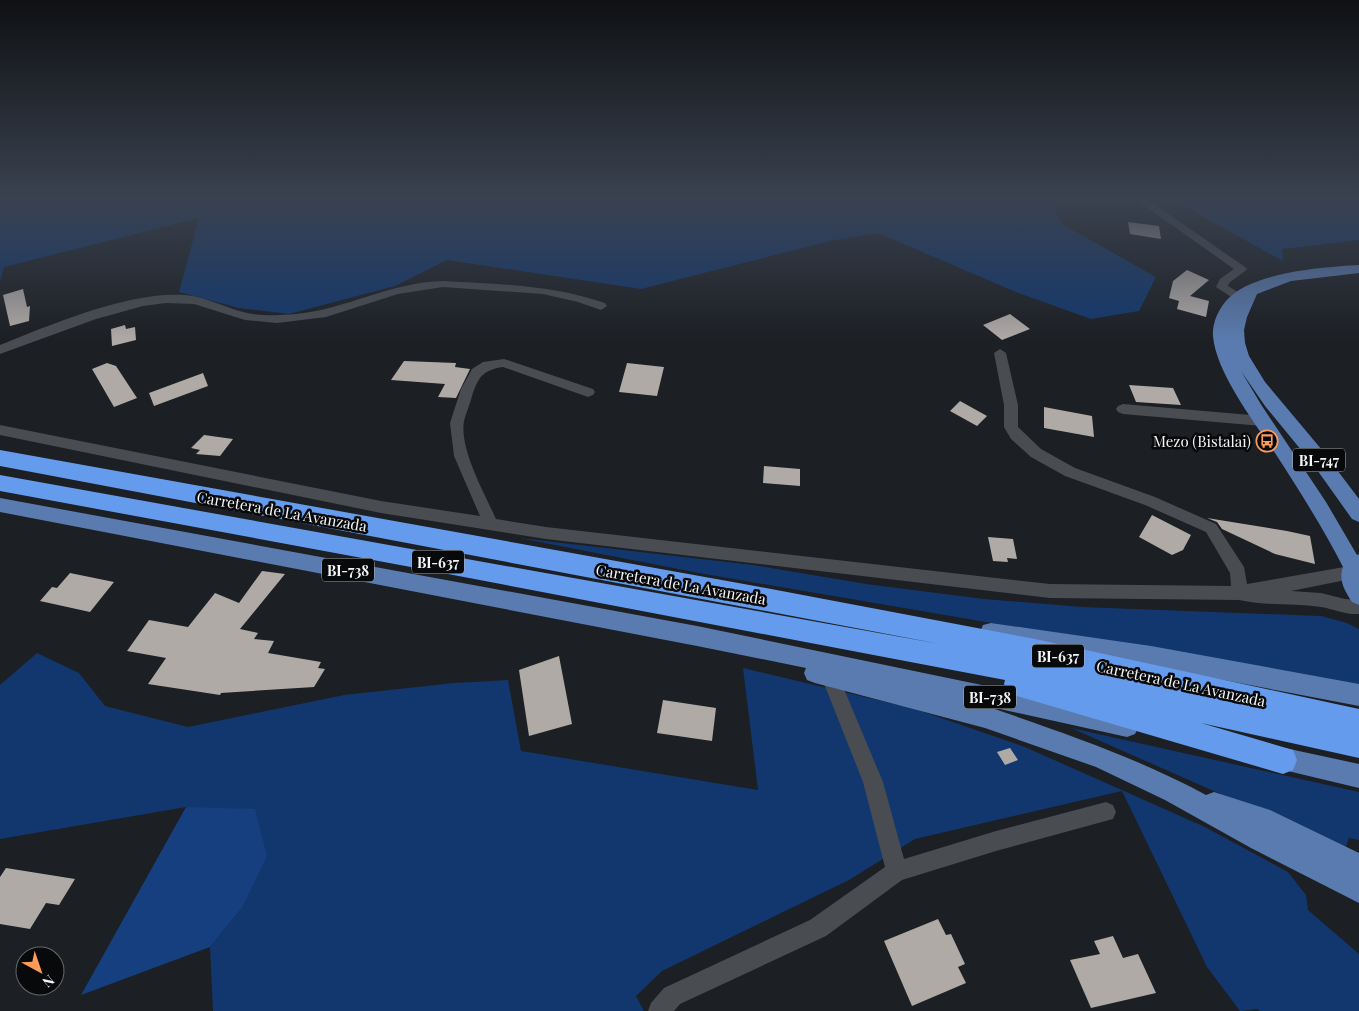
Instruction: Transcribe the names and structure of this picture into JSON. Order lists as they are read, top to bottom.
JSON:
{
  "streets": {
    "highway": ["Carretera de La Avanzada", "BI-637"],
    "main road": ["BI-747", "BI-738"]
  },
  "places": {
    "bus stop": ["Mezo (Bistalai)"]
  },
  "north": "bottom right"
}
